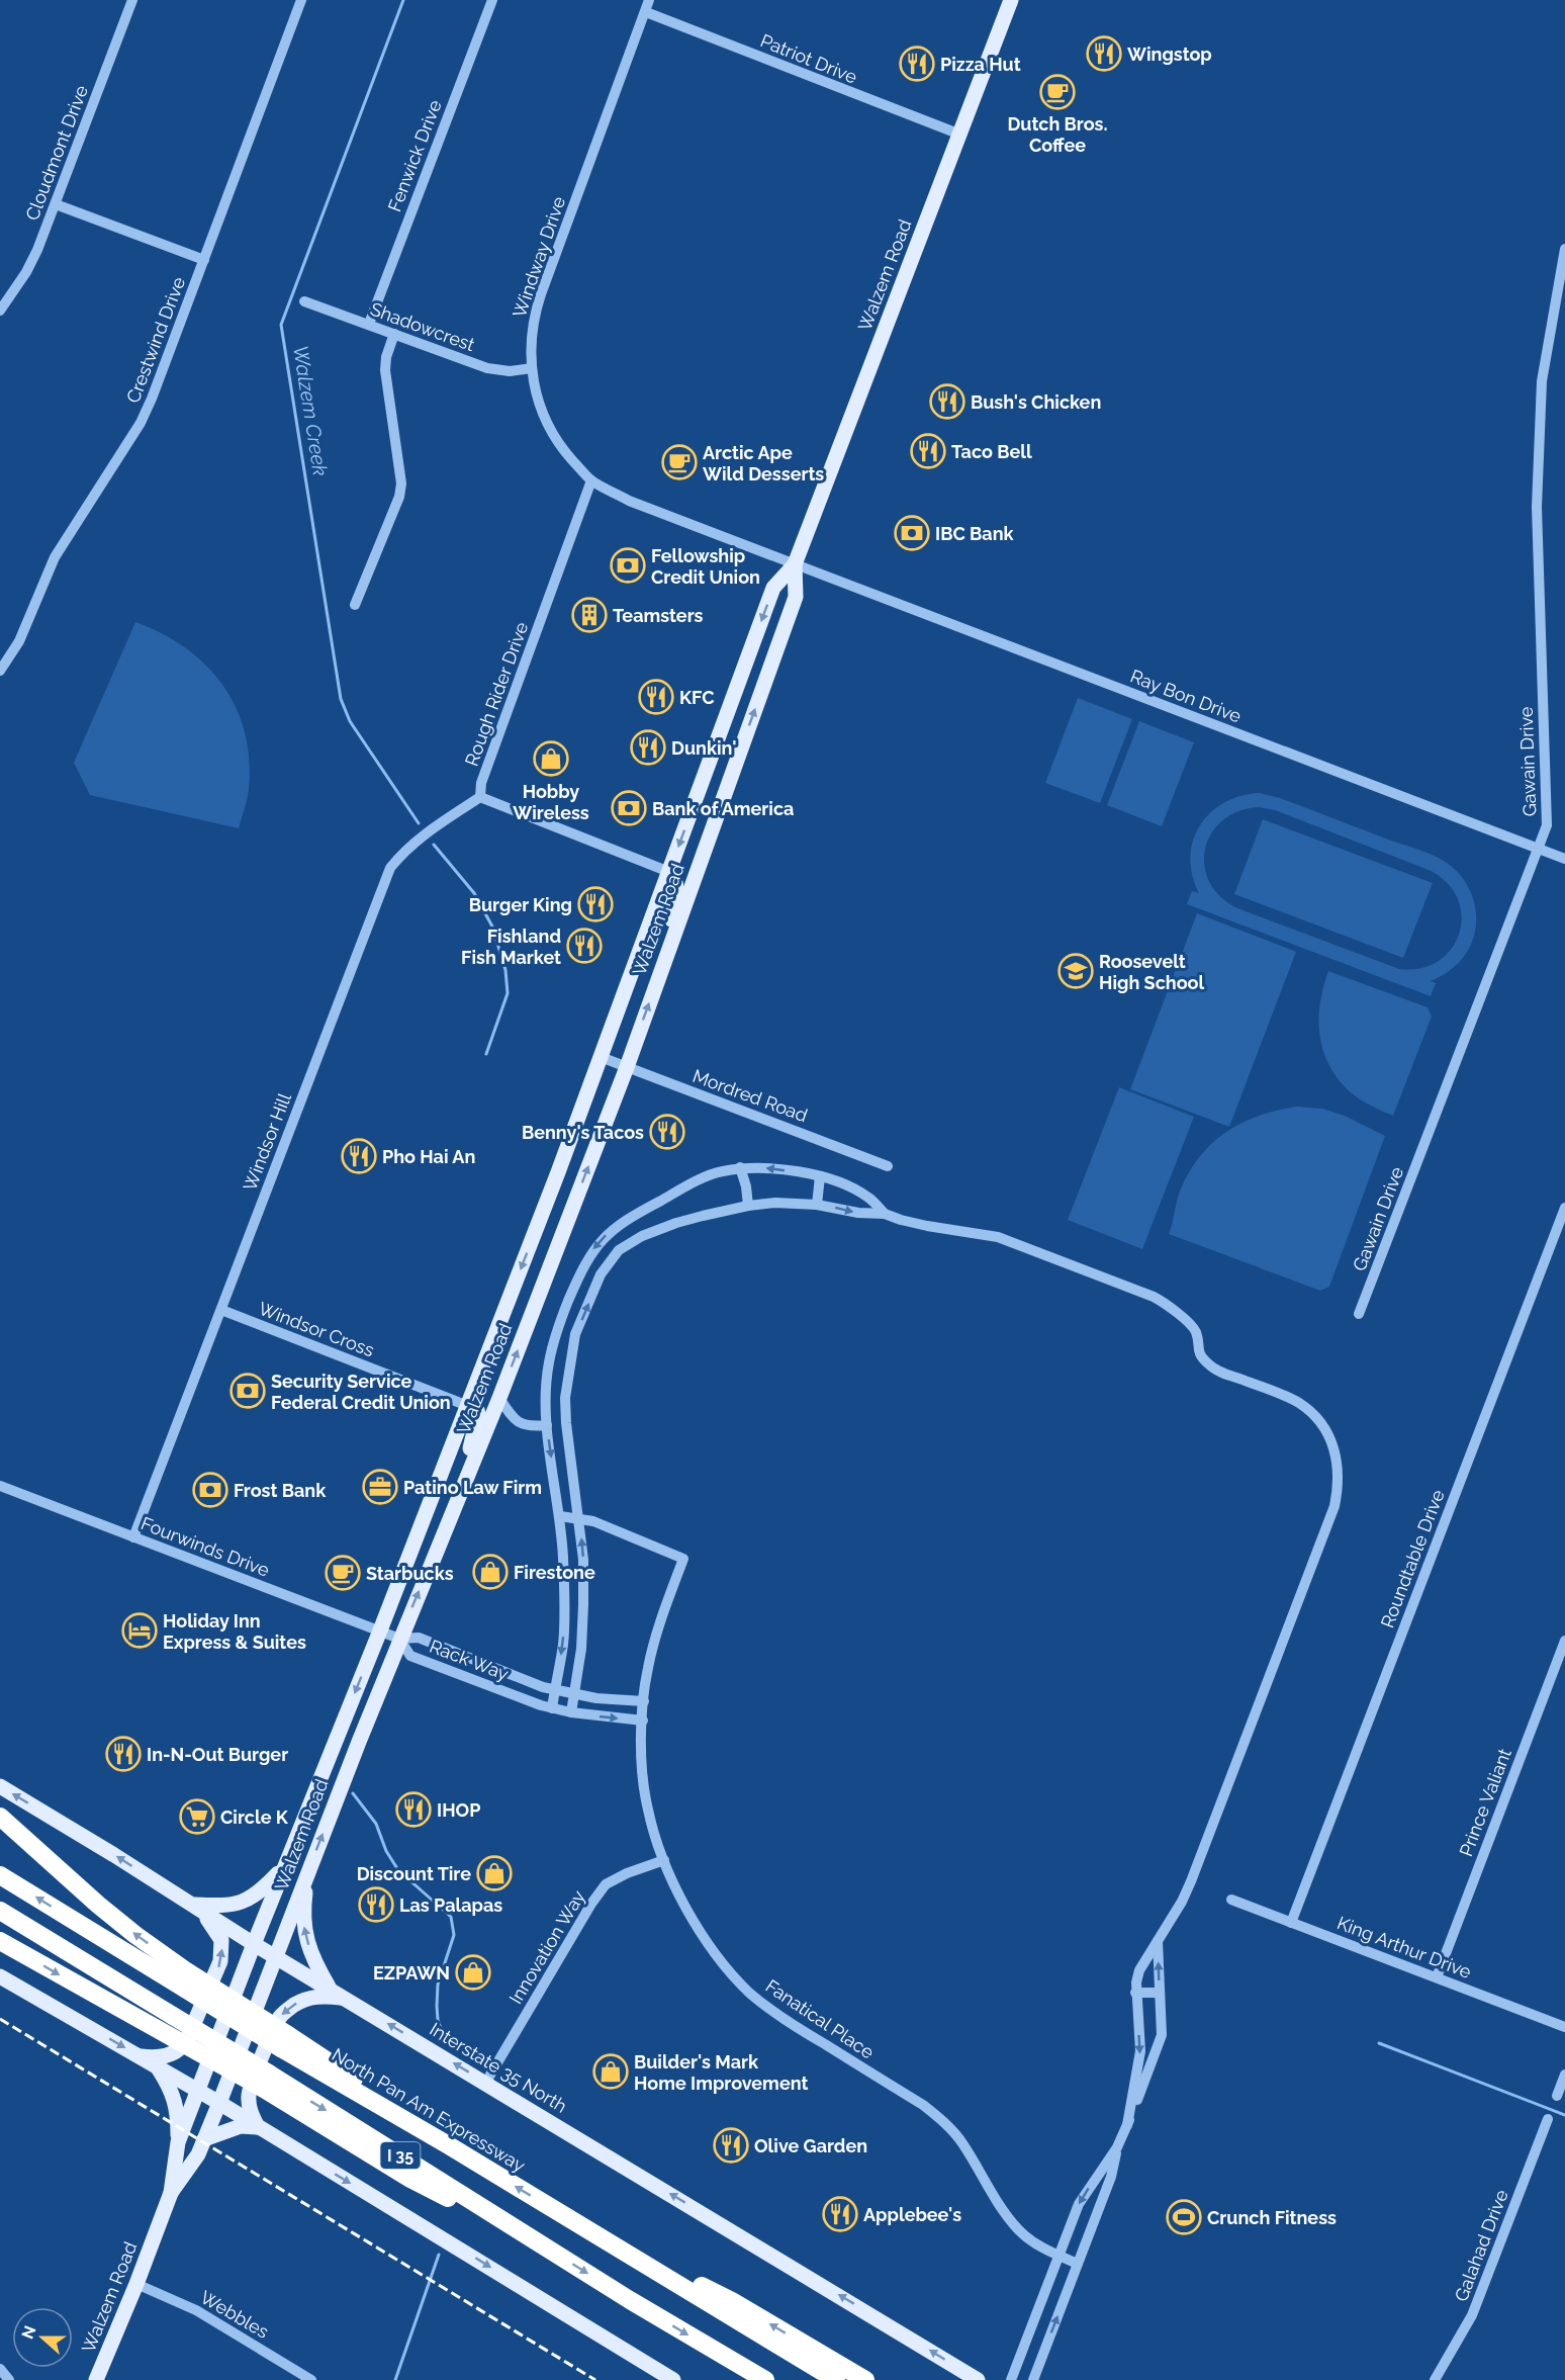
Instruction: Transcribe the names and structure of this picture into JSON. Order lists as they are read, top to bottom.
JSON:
{
  "streets": {
    "highway": ["North Pan Am Expressway", "I 35"],
    "main road": ["Walzem Road", "Interstate 35 North"],
    "street": [
      "Patriot Drive",
      "Cloudmont Drive",
      "Fenwick Drive",
      "Windway Drive",
      "Shadowcrest",
      "Crestwind Drive",
      "Rough Rider Drive",
      "Ray Bon Drive",
      "Gawain Drive",
      "Mordred Road",
      "Windsor Hill",
      "Windsor Cross",
      "Fourwinds Drive",
      "Roundtable Drive",
      "Rack Way",
      "Prince Valiant",
      "Innovation Way",
      "King Arthur Drive",
      "Fanatical Place",
      "Galahad Drive",
      "Webbles"
    ]
  },
  "crossings": [
    ["Patriot Drive", "Windway Drive"],
    ["Patriot Drive", "Walzem Road"],
    ["Fenwick Drive", "Shadowcrest"],
    ["Windway Drive", "Walzem Road"],
    ["Windway Drive", "Shadowcrest"],
    ["Windway Drive", "Rough Rider Drive"],
    ["Windway Drive", "Ray Bon Drive"],
    ["Walzem Road", "Ray Bon Drive"],
    ["Walzem Road", "Mordred Road"],
    ["Walzem Road", "Windsor Cross"],
    ["Walzem Road", "Fourwinds Drive"],
    ["Walzem Road", "Rack Way"],
    ["Walzem Road", "Interstate 35 North"],
    ["Walzem Road", "Webbles"],
    ["Rough Rider Drive", "Windsor Hill"],
    ["Ray Bon Drive", "Gawain Drive"],
    ["Windsor Hill", "Windsor Cross"],
    ["Windsor Hill", "Fourwinds Drive"],
    ["Fourwinds Drive", "Rack Way"],
    ["Roundtable Drive", "King Arthur Drive"],
    ["Rack Way", "Fanatical Place"],
    ["Prince Valiant", "King Arthur Drive"],
    ["Innovation Way", "Fanatical Place"],
    ["Innovation Way", "Interstate 35 North"]
  ],
  "one_way": ["Interstate 35 North"],
  "water": ["Walzem Creek"],
  "places": {
    "restaurant": [
      "Wingstop",
      "Pizza Hut",
      "Bush's Chicken",
      "Taco Bell",
      "KFC",
      "Dunkin'",
      "Burger King",
      "Fishland Fish Market",
      "Benny's Tacos",
      "Pho Hai An",
      "In-N-Out Burger",
      "IHOP",
      "Las Palapas",
      "Olive Garden",
      "Applebee's"
    ],
    "cafe": ["Dutch Bros. Coffee", "Arctic Ape Wild Desserts", "Starbucks"],
    "bank": [
      "IBC Bank",
      "Fellowship Credit Union",
      "Bank of America",
      "Security Service Federal Credit Union",
      "Frost Bank"
    ],
    "building": ["Teamsters"],
    "shop": [
      "Hobby Wireless",
      "Firestone",
      "Discount Tire",
      "EZPAWN",
      "Builder's Mark Home Improvement"
    ],
    "school or university": ["Roosevelt High School"],
    "office": ["Patino Law Firm"],
    "hotel": ["Holiday Inn Express & Suites"],
    "supermarket": ["Circle K"],
    "sports": ["Crunch Fitness"]
  },
  "north": "left"
}
